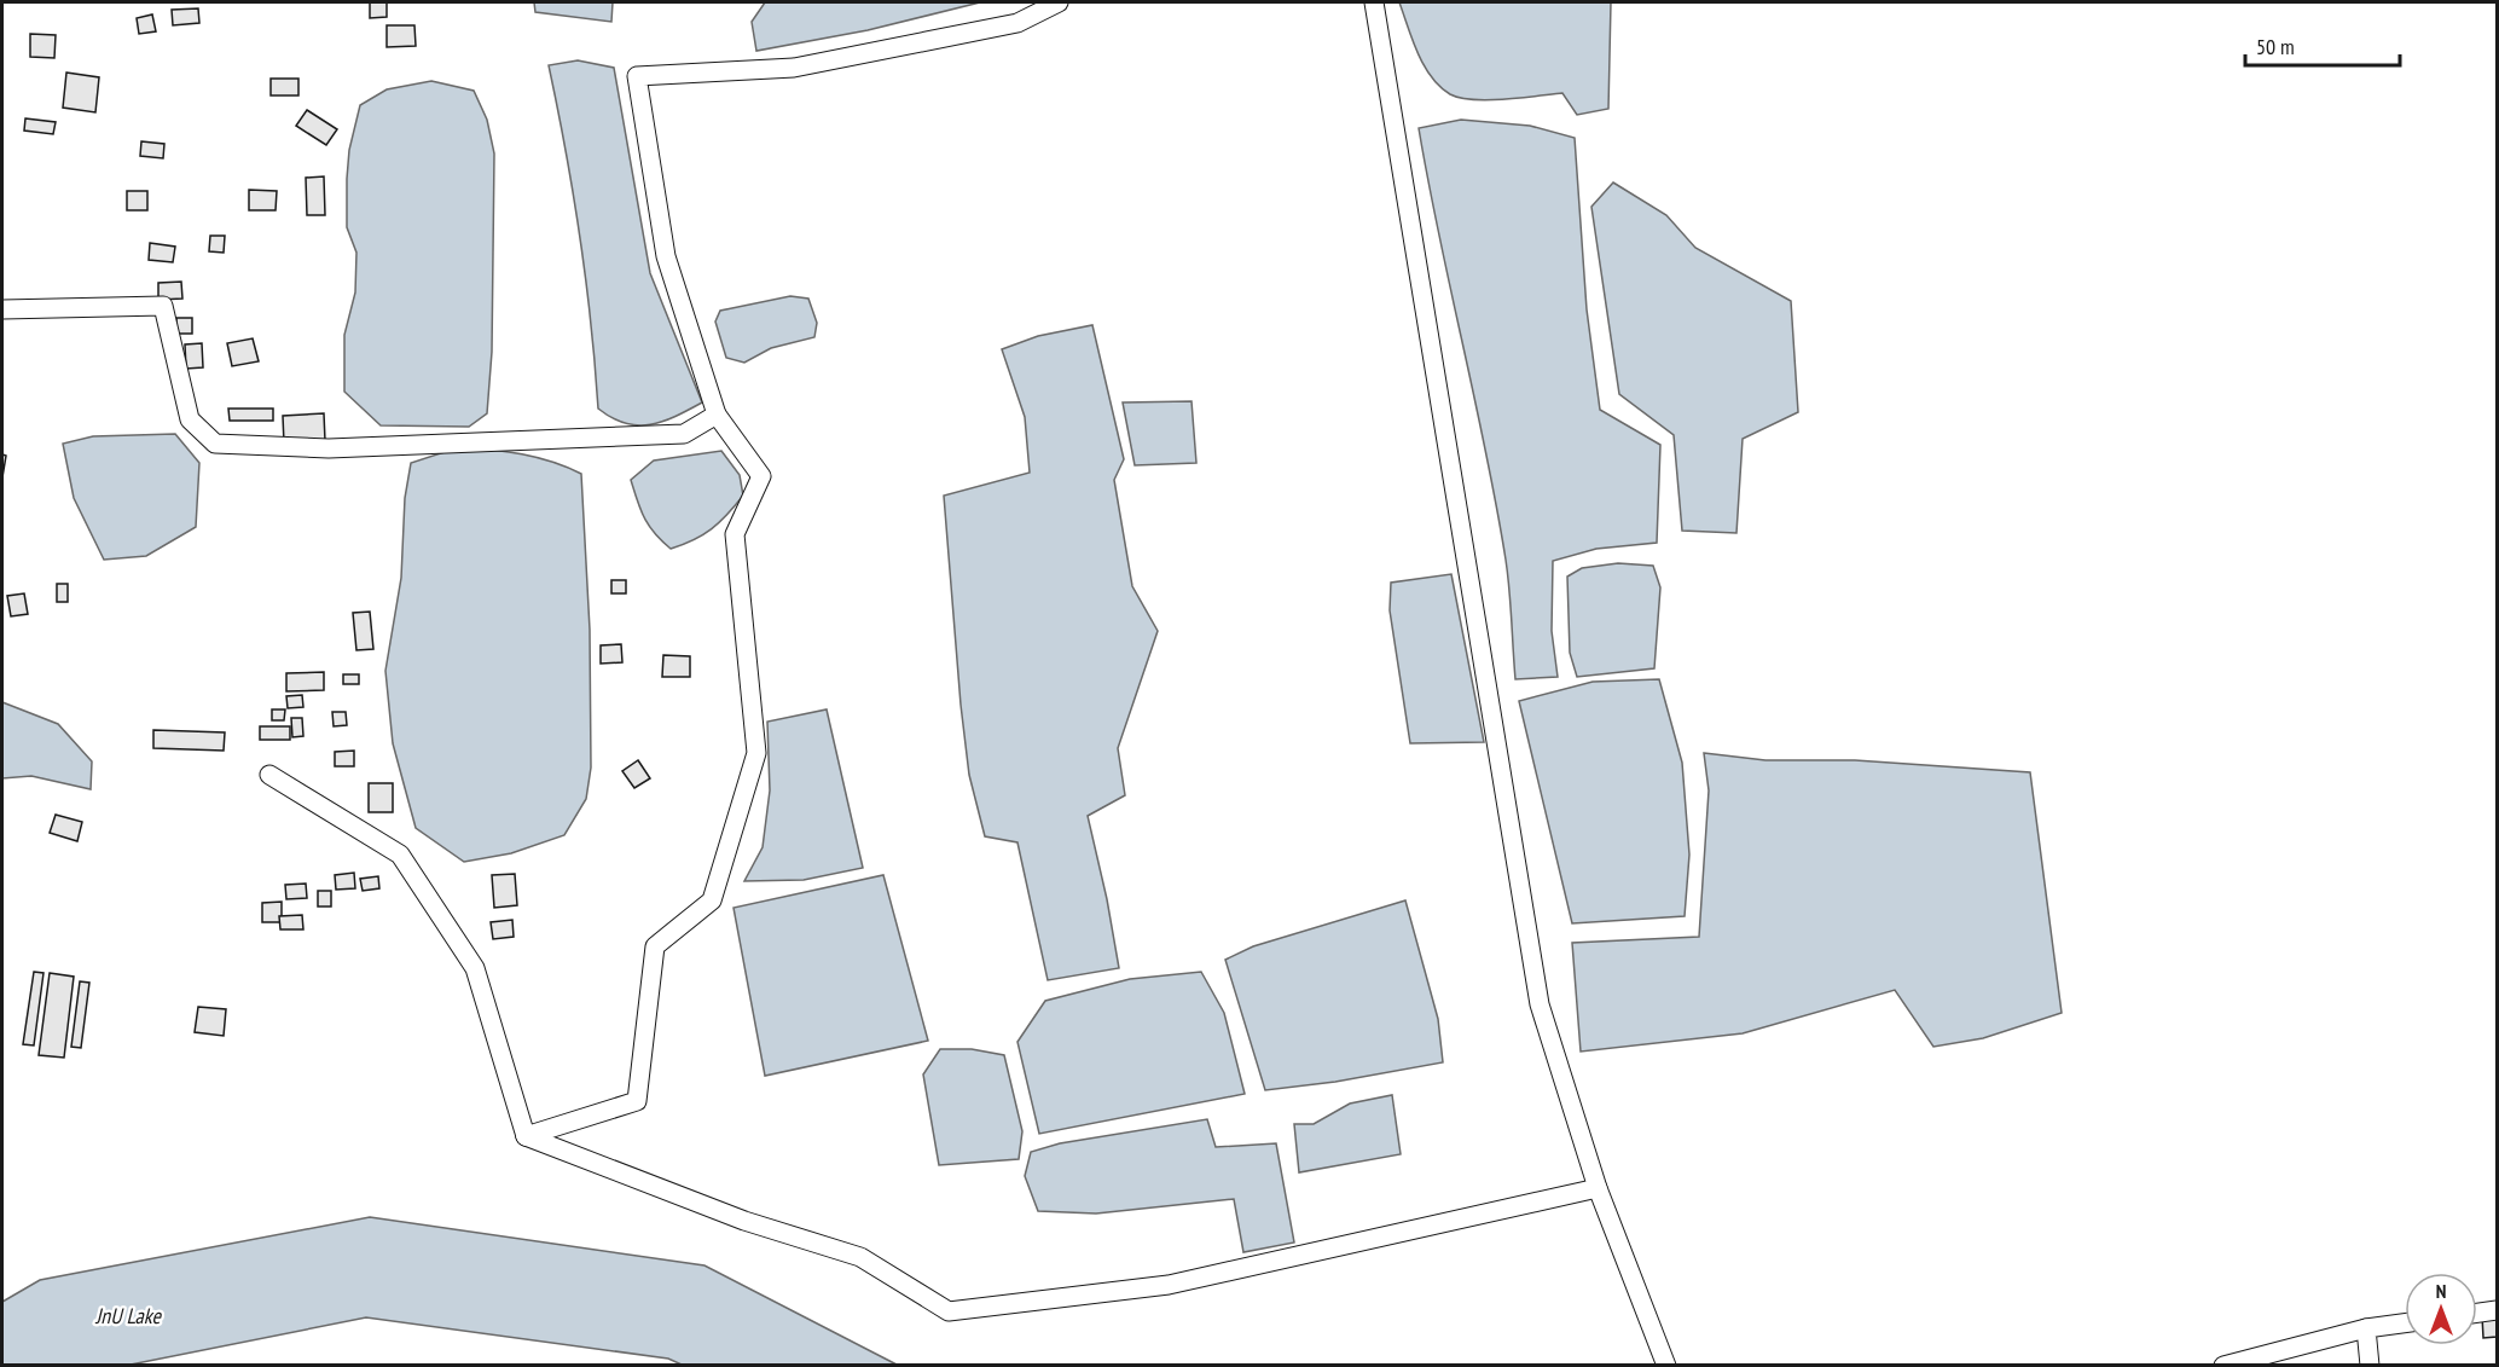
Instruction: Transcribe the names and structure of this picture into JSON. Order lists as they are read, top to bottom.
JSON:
{
  "water": ["JnU Lake"],
  "scale_bar": "50 m",
  "north": "top"
}
